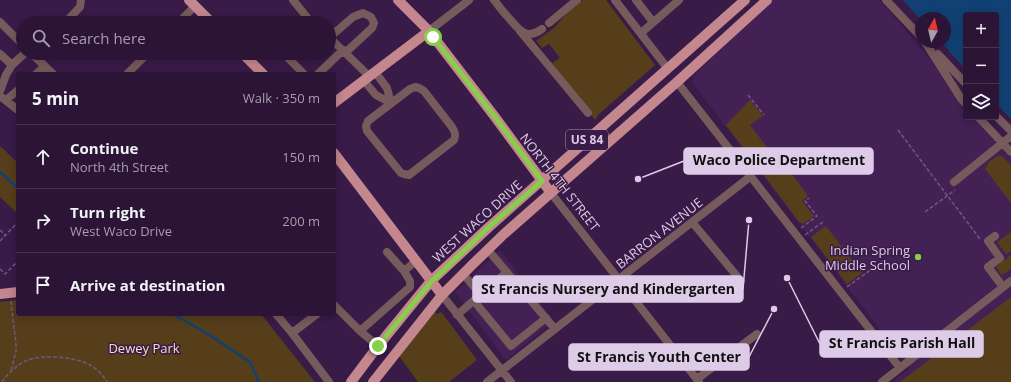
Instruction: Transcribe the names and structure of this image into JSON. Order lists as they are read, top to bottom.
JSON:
{
  "streets": {
    "main road": ["US 84", "NORTH 4TH STREET", "WEST WACO DRIVE"],
    "street": ["BARRON AVENUE"]
  },
  "crossings": [
    ["US 84", "NORTH 4TH STREET"],
    ["NORTH 4TH STREET", "WEST WACO DRIVE"],
    ["NORTH 4TH STREET", "BARRON AVENUE"]
  ],
  "parks": ["Dewey Park"],
  "places": [
    "Waco Police Department",
    "St Francis Nursery and Kindergarten",
    "Indian Spring Middle School",
    "St Francis Parish Hall",
    "St Francis Youth Center"
  ],
  "north": "top",
  "page": {
    "map_buttons": ["+", "−"],
    "search": "Search here",
    "heading": ["5 min", "Walk · 350 m"],
    "list": [
      ["Continue", "North 4th Street", "150 m"],
      ["Turn right", "West Waco Drive", "200 m"],
      "Arrive at destination"
    ]
  }
}
